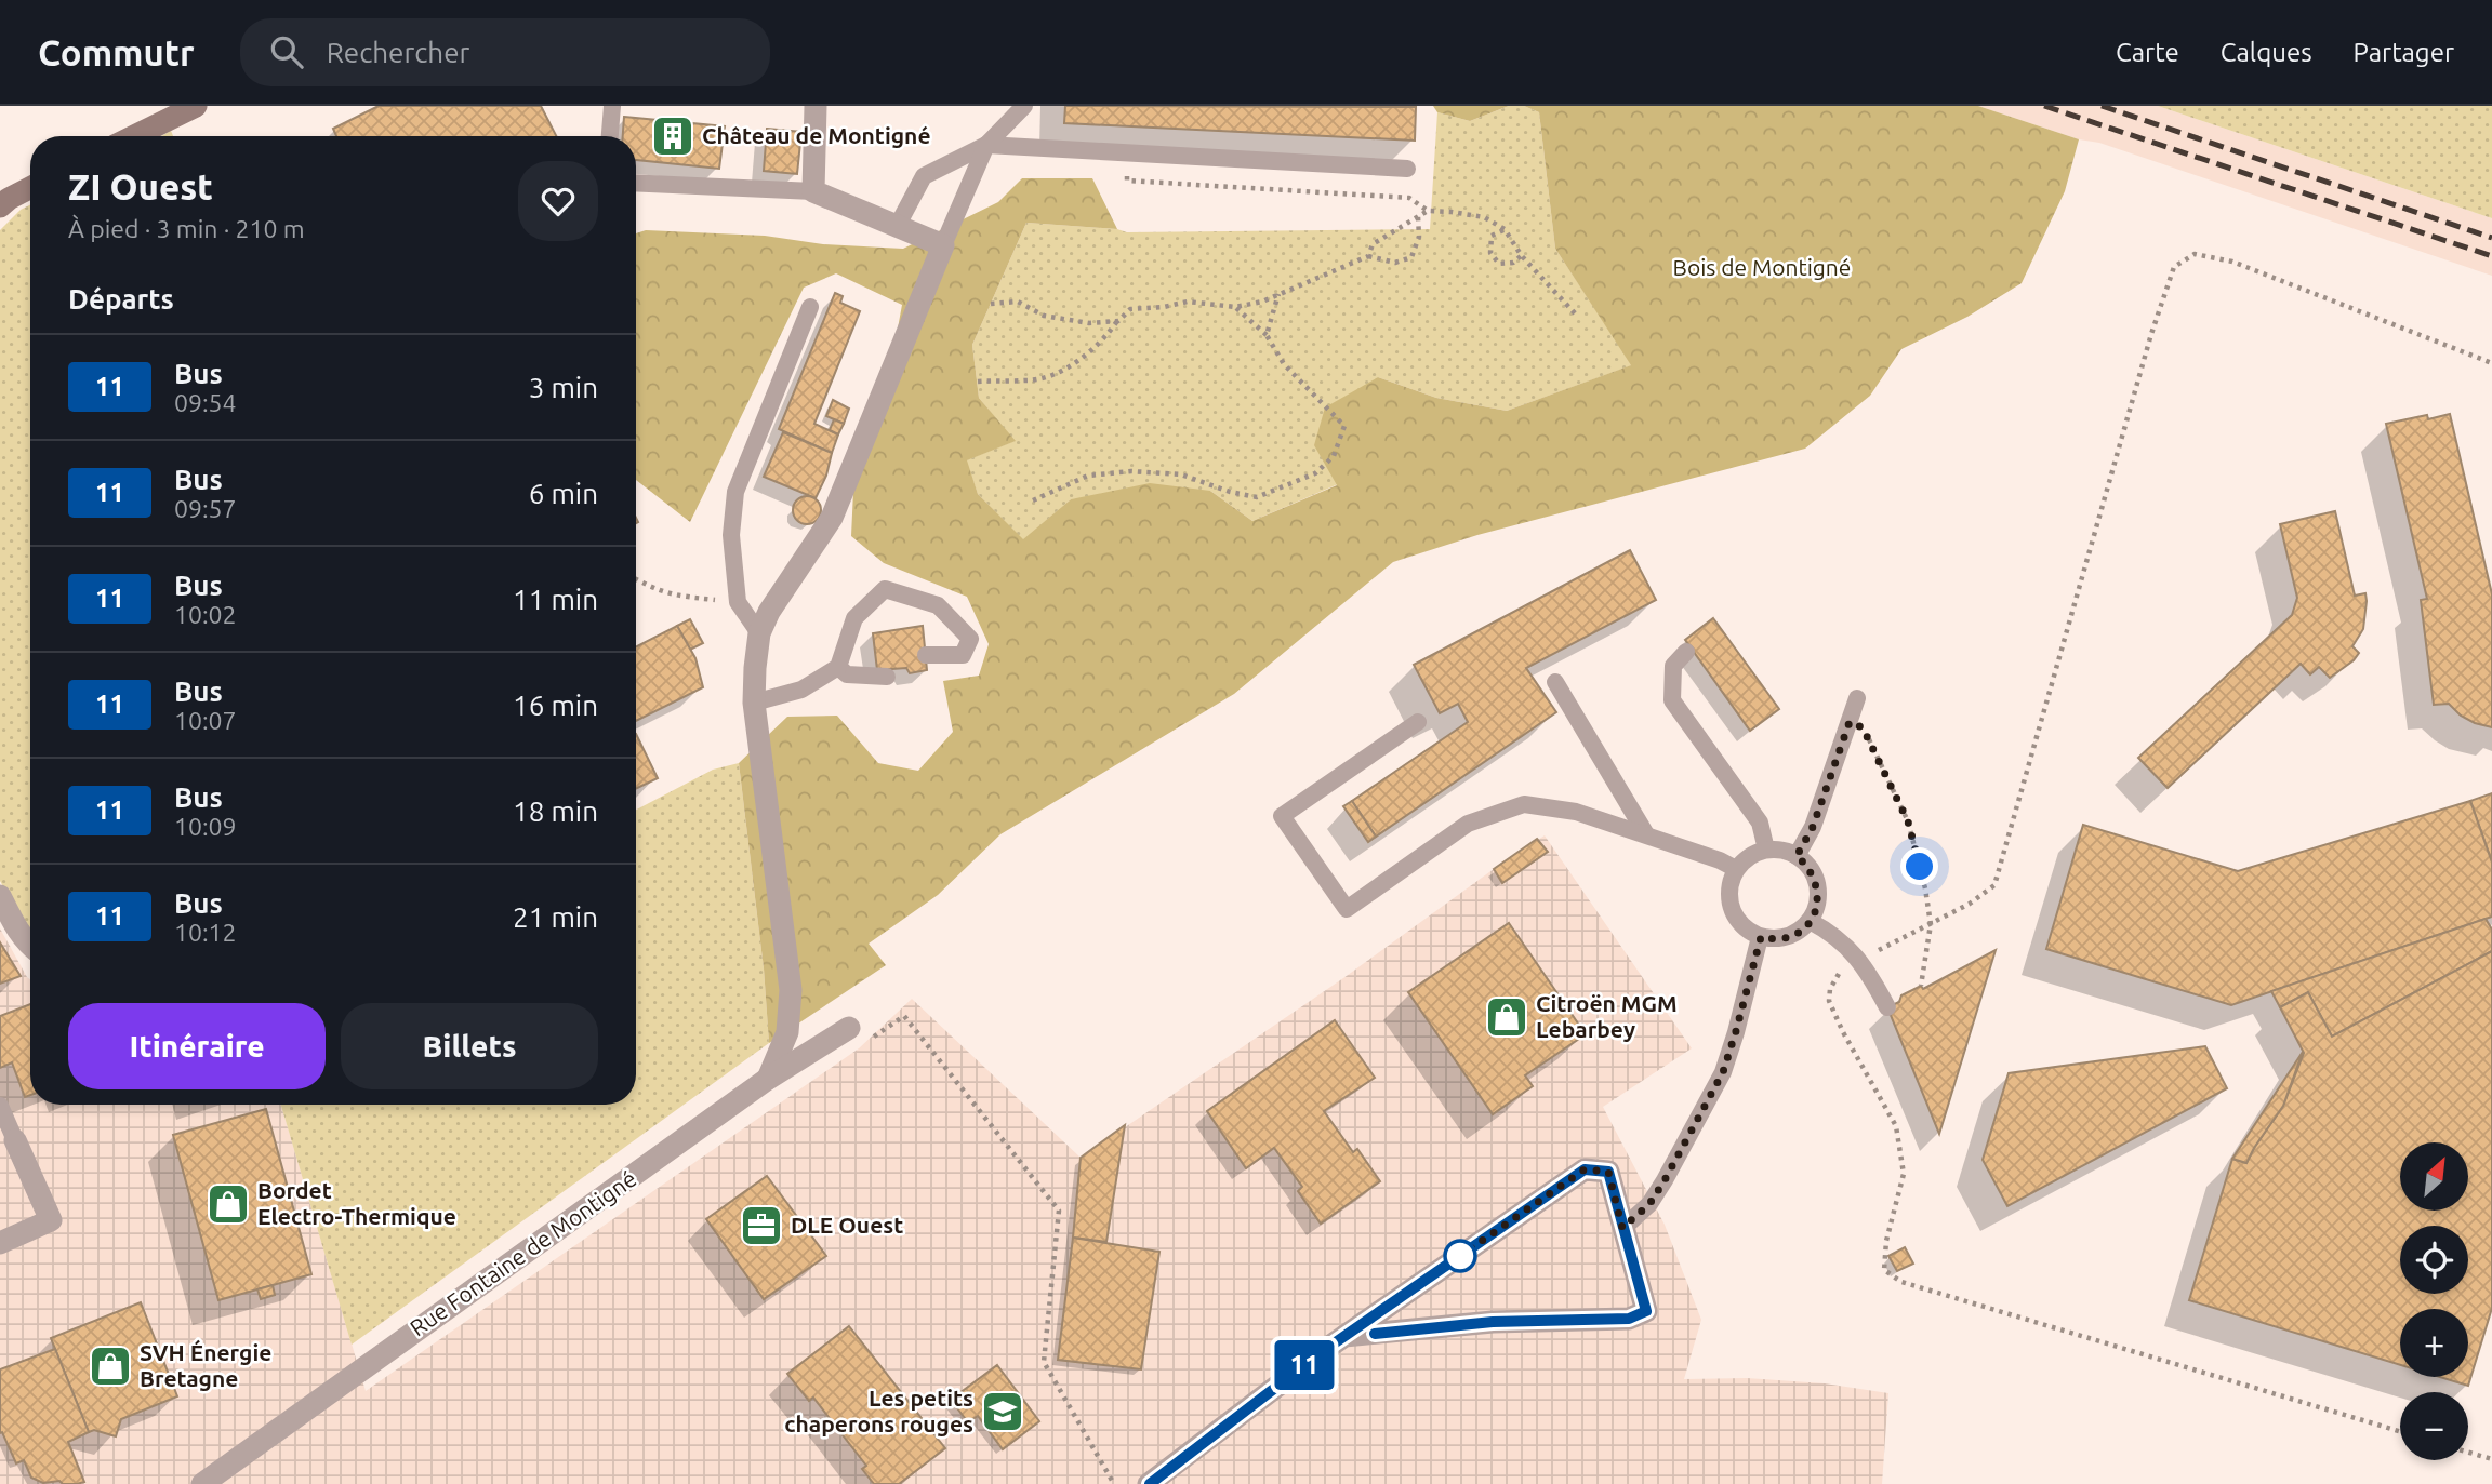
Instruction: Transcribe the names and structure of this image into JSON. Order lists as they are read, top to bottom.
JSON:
{
  "streets": {
    "street": ["Rue Fontaine de Montigné"]
  },
  "parks": ["Bois de Montigné"],
  "places": {
    "building": ["Château de Montigné"],
    "shop": ["Citroën MGM Lebarbey", "Bordet Electro-Thermique", "SVH Énergie Bretagne"],
    "office": ["DLE Ouest"],
    "school or university": ["Les petits chaperons rouges"]
  },
  "lines": ["bus line 11"],
  "north": "top right",
  "page": {
    "header": "Commutr",
    "search": "Rechercher",
    "nav": ["Carte", "Calques", "Partager"],
    "on_map": "11",
    "heading": [
      ["ZI Ouest", "À pied · 3 min · 210 m"],
      "Départs"
    ],
    "list": [
      {
        "mark": "11",
        "name": "Bus",
        "note": "09:54",
        "value": "3 min"
      },
      {
        "mark": "11",
        "name": "Bus",
        "note": "09:57",
        "value": "6 min"
      },
      {
        "mark": "11",
        "name": "Bus",
        "note": "10:02",
        "value": "11 min"
      },
      {
        "mark": "11",
        "name": "Bus",
        "note": "10:07",
        "value": "16 min"
      },
      {
        "mark": "11",
        "name": "Bus",
        "note": "10:09",
        "value": "18 min"
      },
      {
        "mark": "11",
        "name": "Bus",
        "note": "10:12",
        "value": "21 min"
      }
    ],
    "buttons": ["Itinéraire", "Billets"],
    "map_buttons": ["+", "−"]
  }
}
